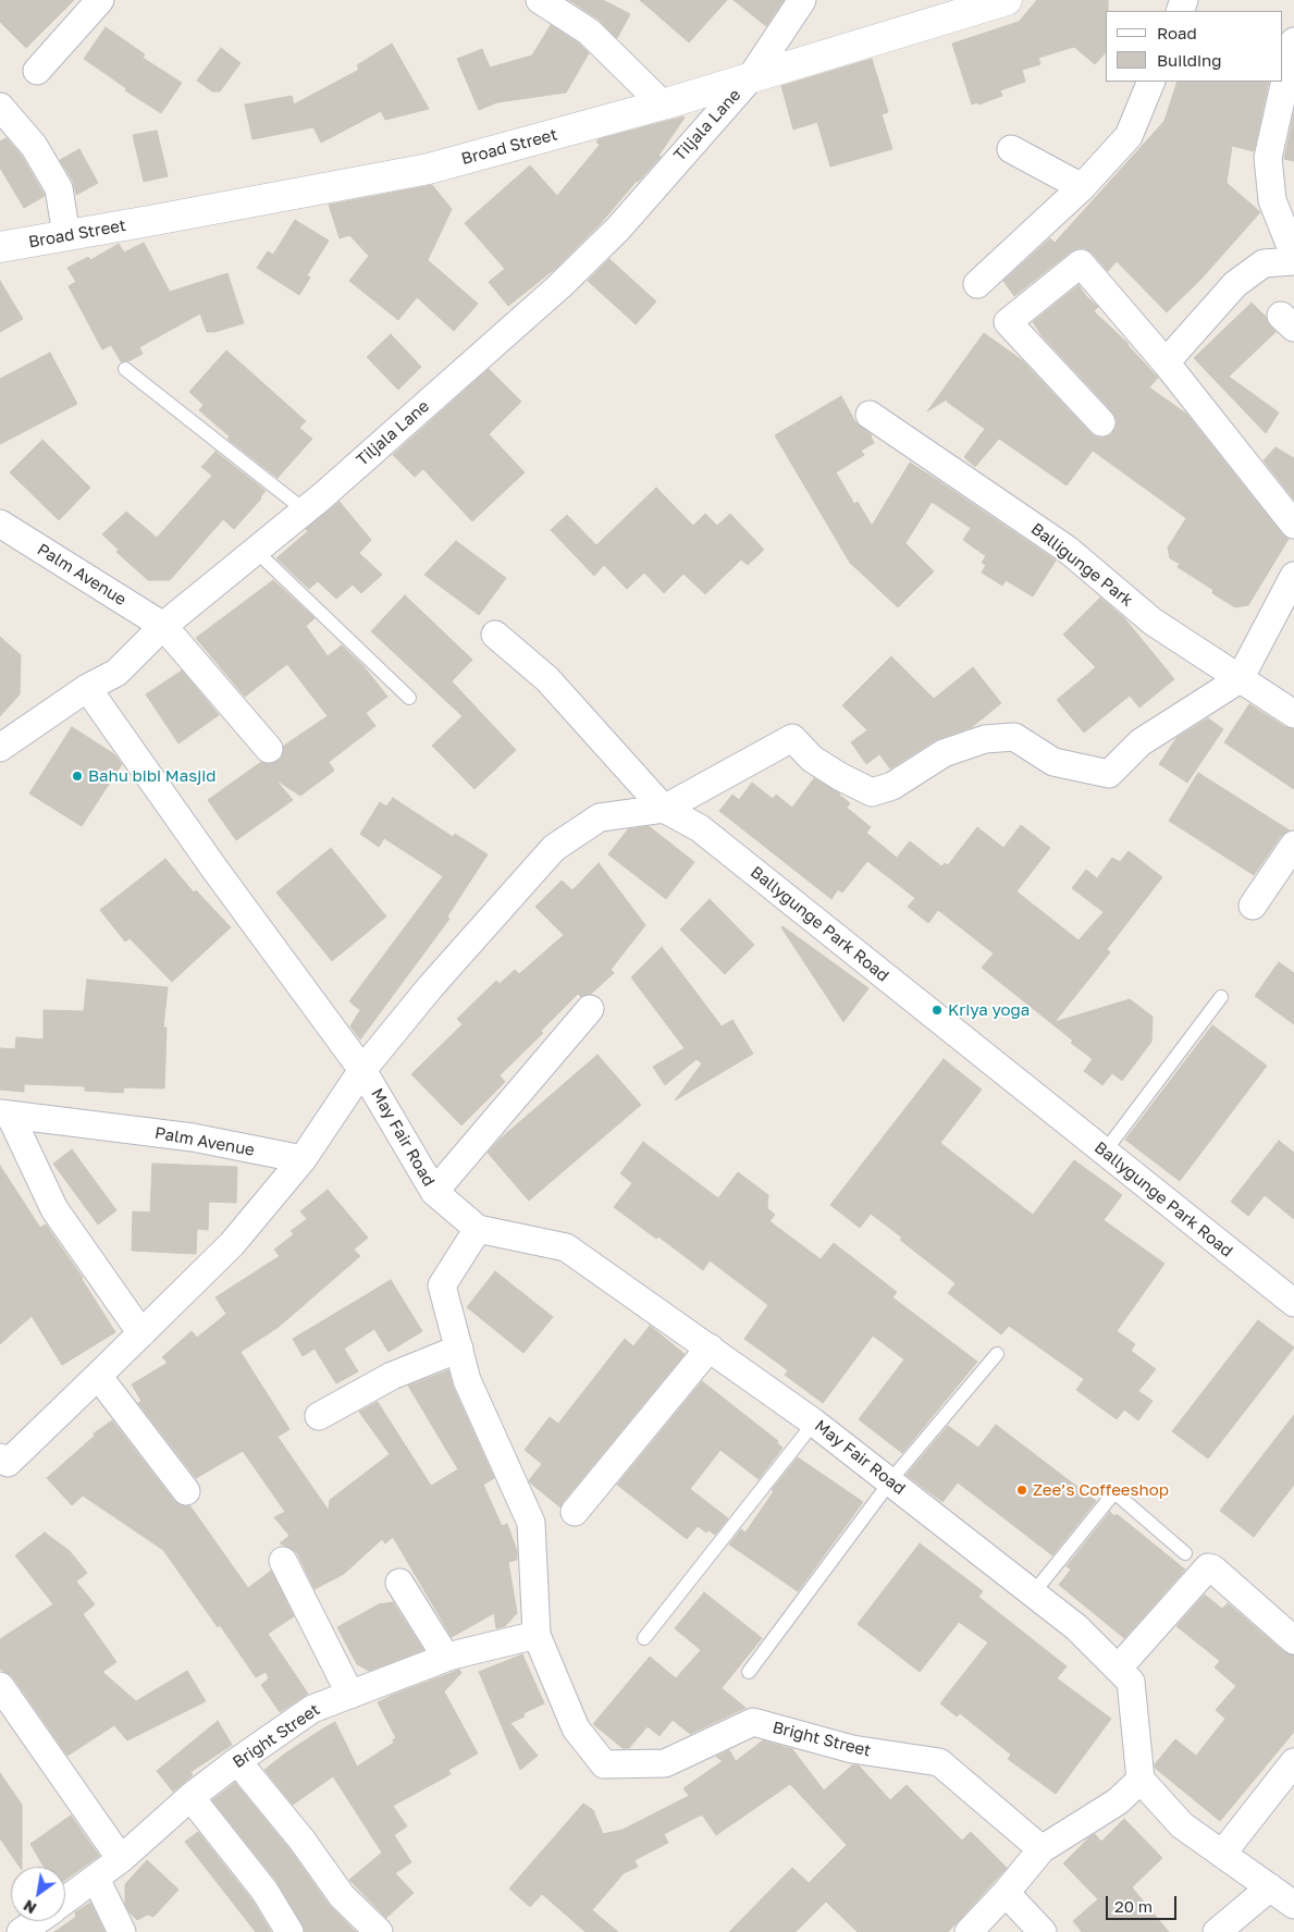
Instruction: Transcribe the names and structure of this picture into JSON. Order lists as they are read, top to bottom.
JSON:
{
  "streets": {
    "street": [
      "Tiljala Lane",
      "Broad Street",
      "Balligunge Park",
      "Palm Avenue",
      "Ballygunge Park Road",
      "May Fair Road",
      "Bright Street"
    ]
  },
  "crossings": [
    ["Tiljala Lane", "Broad Street"],
    ["Tiljala Lane", "Palm Avenue"],
    ["Tiljala Lane", "May Fair Road"],
    ["May Fair Road", "Bright Street"]
  ],
  "places": ["Bahu bibi Masjid", "Kriya yoga", "Zee’s Coffeeshop"],
  "legend": ["Road", "Building"],
  "scale_bar": "20 m",
  "north": "bottom left"
}
